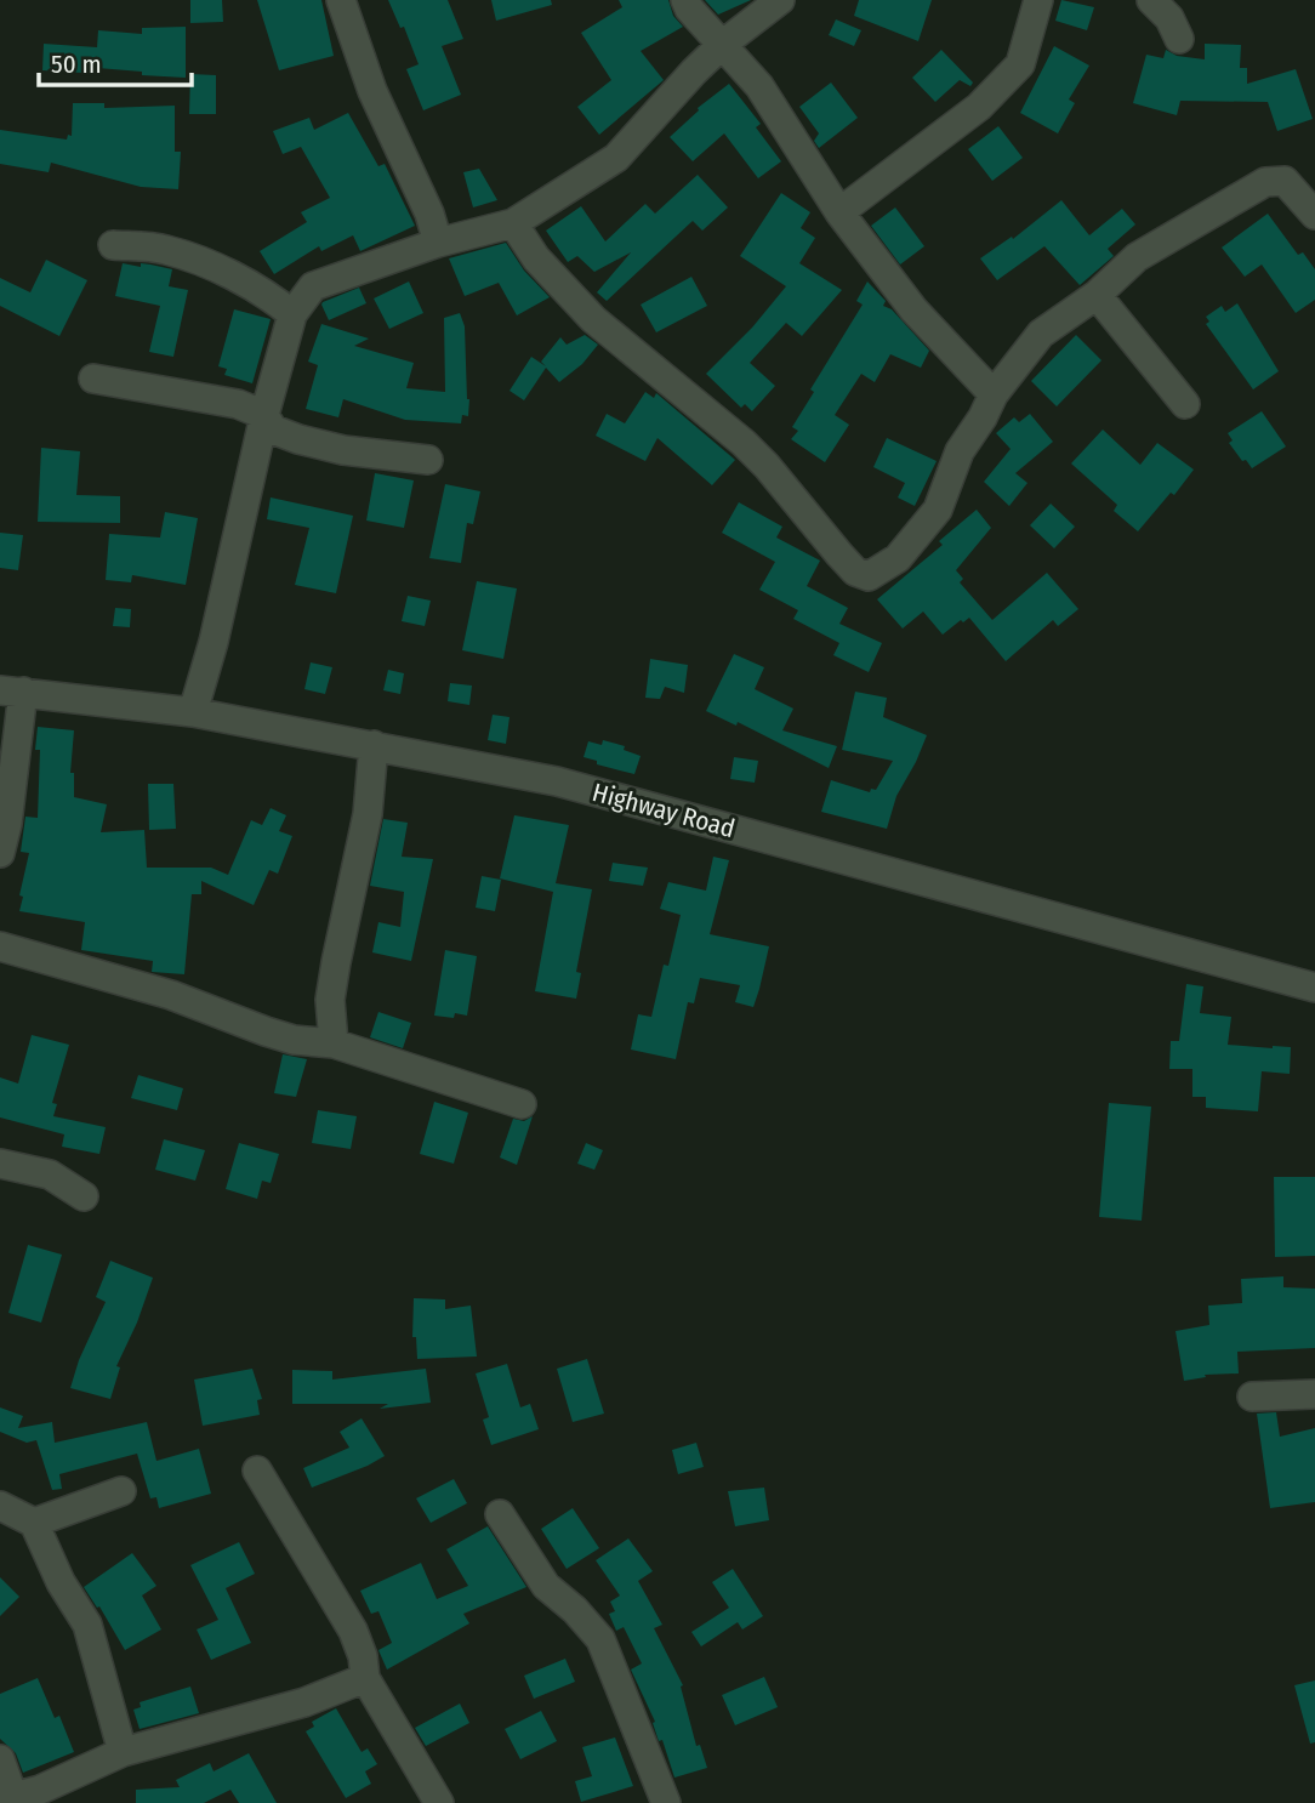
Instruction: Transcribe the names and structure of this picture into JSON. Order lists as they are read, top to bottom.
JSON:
{
  "streets": {
    "street": ["Highway Road"]
  },
  "scale_bar": "50 m"
}
